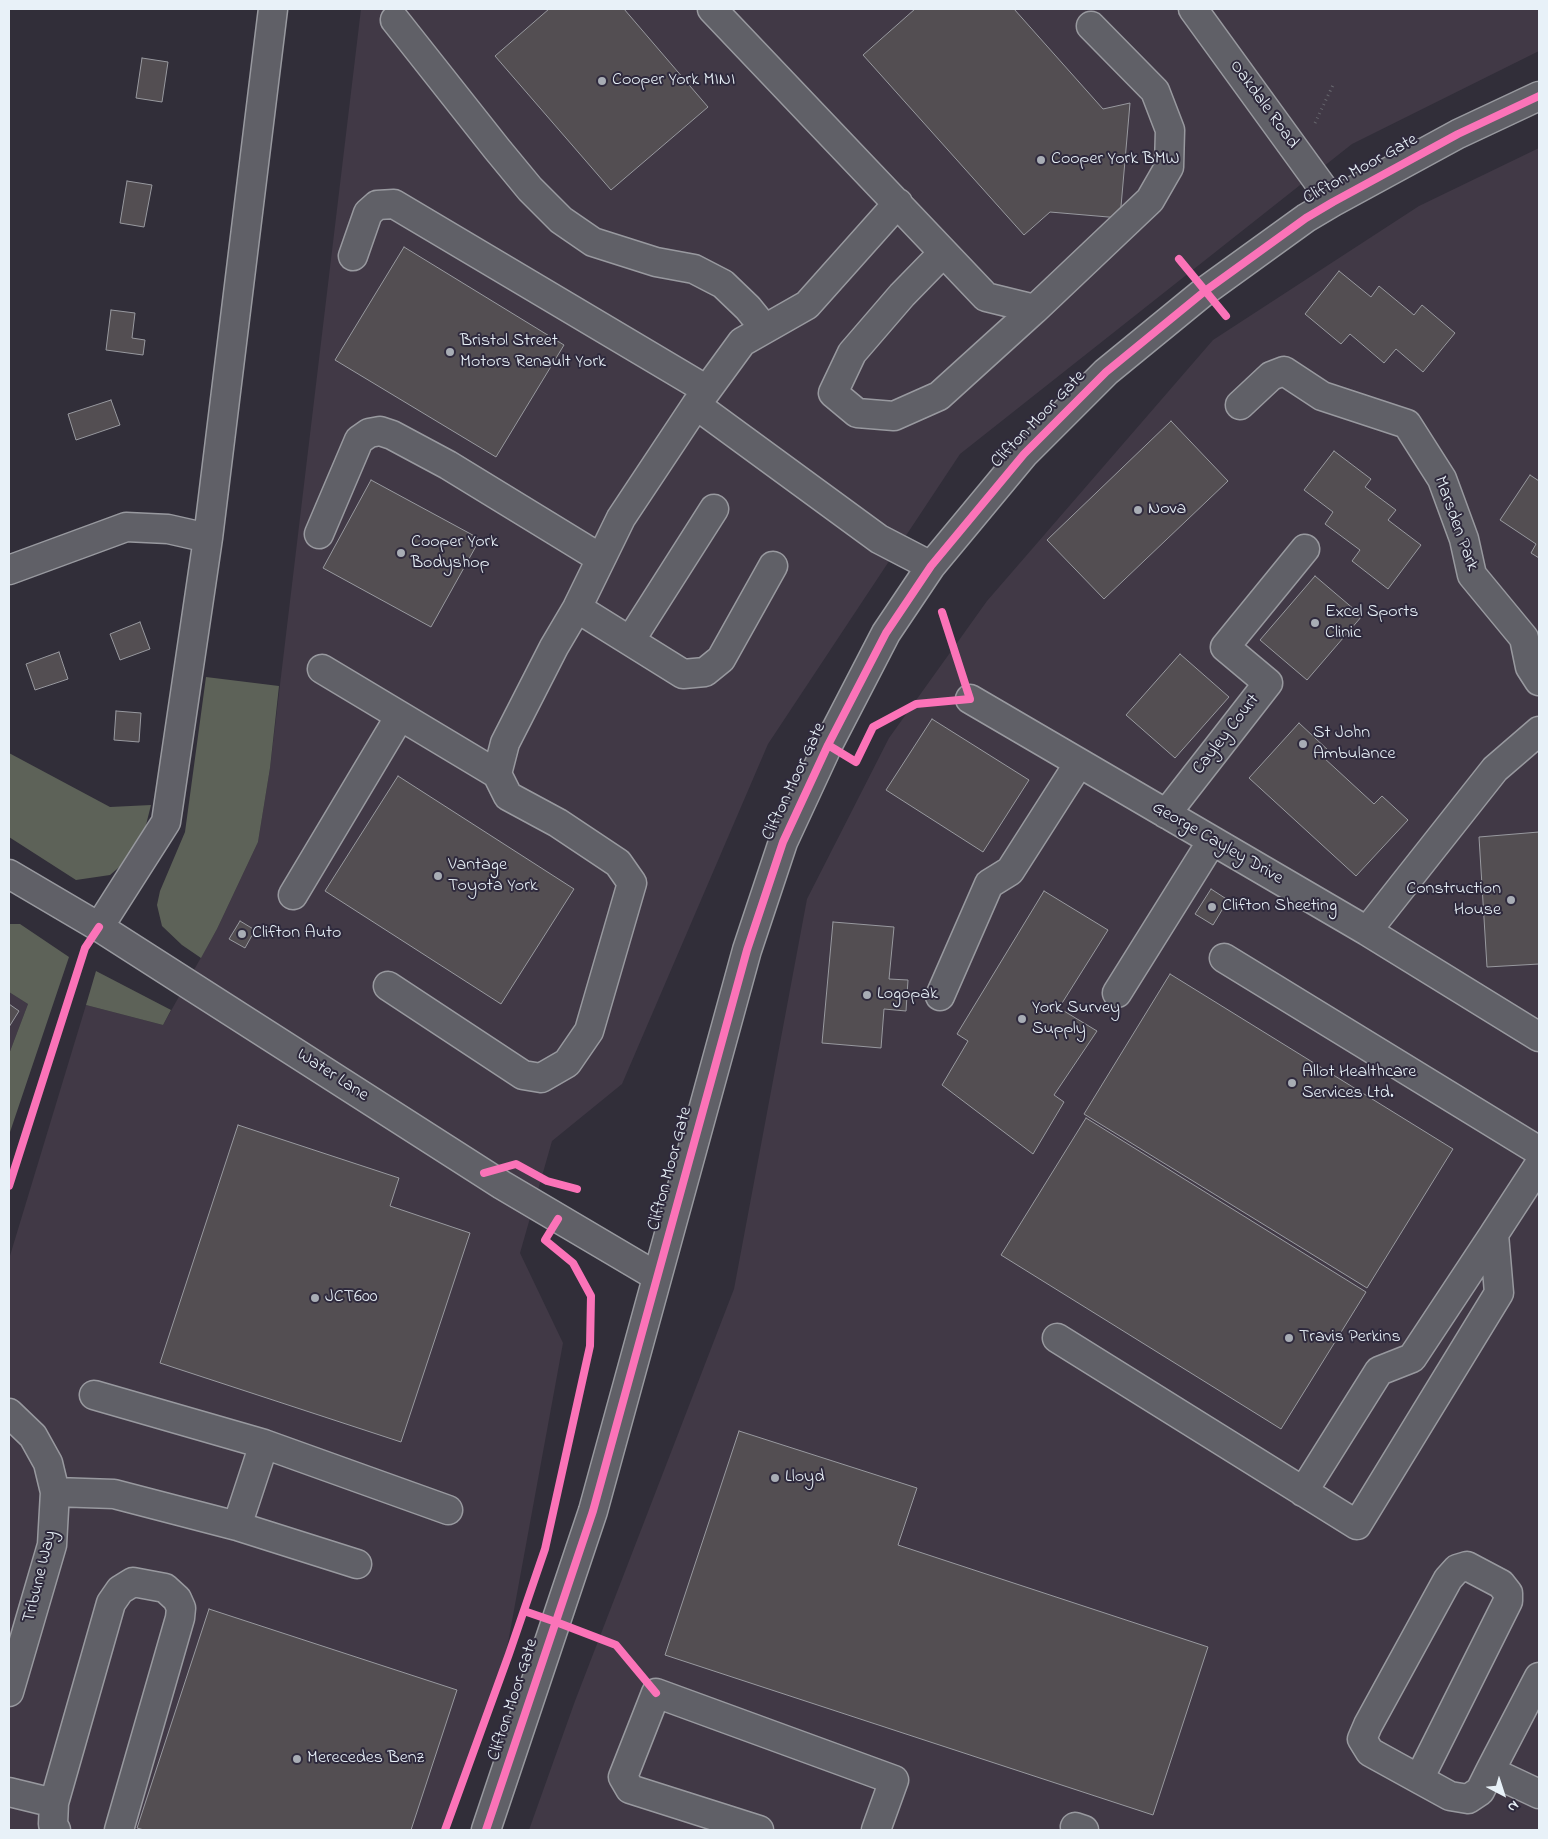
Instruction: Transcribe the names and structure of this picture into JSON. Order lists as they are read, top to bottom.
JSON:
{
  "streets": {
    "street": [
      "Oakdale Road",
      "Clifton Moor Gate",
      "Marsden Park",
      "Cayley Court",
      "George Cayley Drive",
      "Water Lane",
      "Tribune Way"
    ]
  },
  "crossings": [
    ["Oakdale Road", "Clifton Moor Gate"],
    ["Clifton Moor Gate", "Water Lane"],
    ["Cayley Court", "George Cayley Drive"]
  ],
  "places": [
    "Cooper York MINI",
    "Cooper York BMW",
    "Bristol Street Motors Renault York",
    "Nova",
    "Cooper York Bodyshop",
    "Excel Sports Clinic",
    "St John Ambulance",
    "Vantage Toyota York",
    "Construction House",
    "Clifton Sheeting",
    "Clifton Auto",
    "Logopak",
    "York Survey Supply",
    "Allot Healthcare Services Ltd.",
    "JCT600",
    "Travis Perkins",
    "Lloyd",
    "Merecedes Benz"
  ],
  "north": "bottom right"
}
